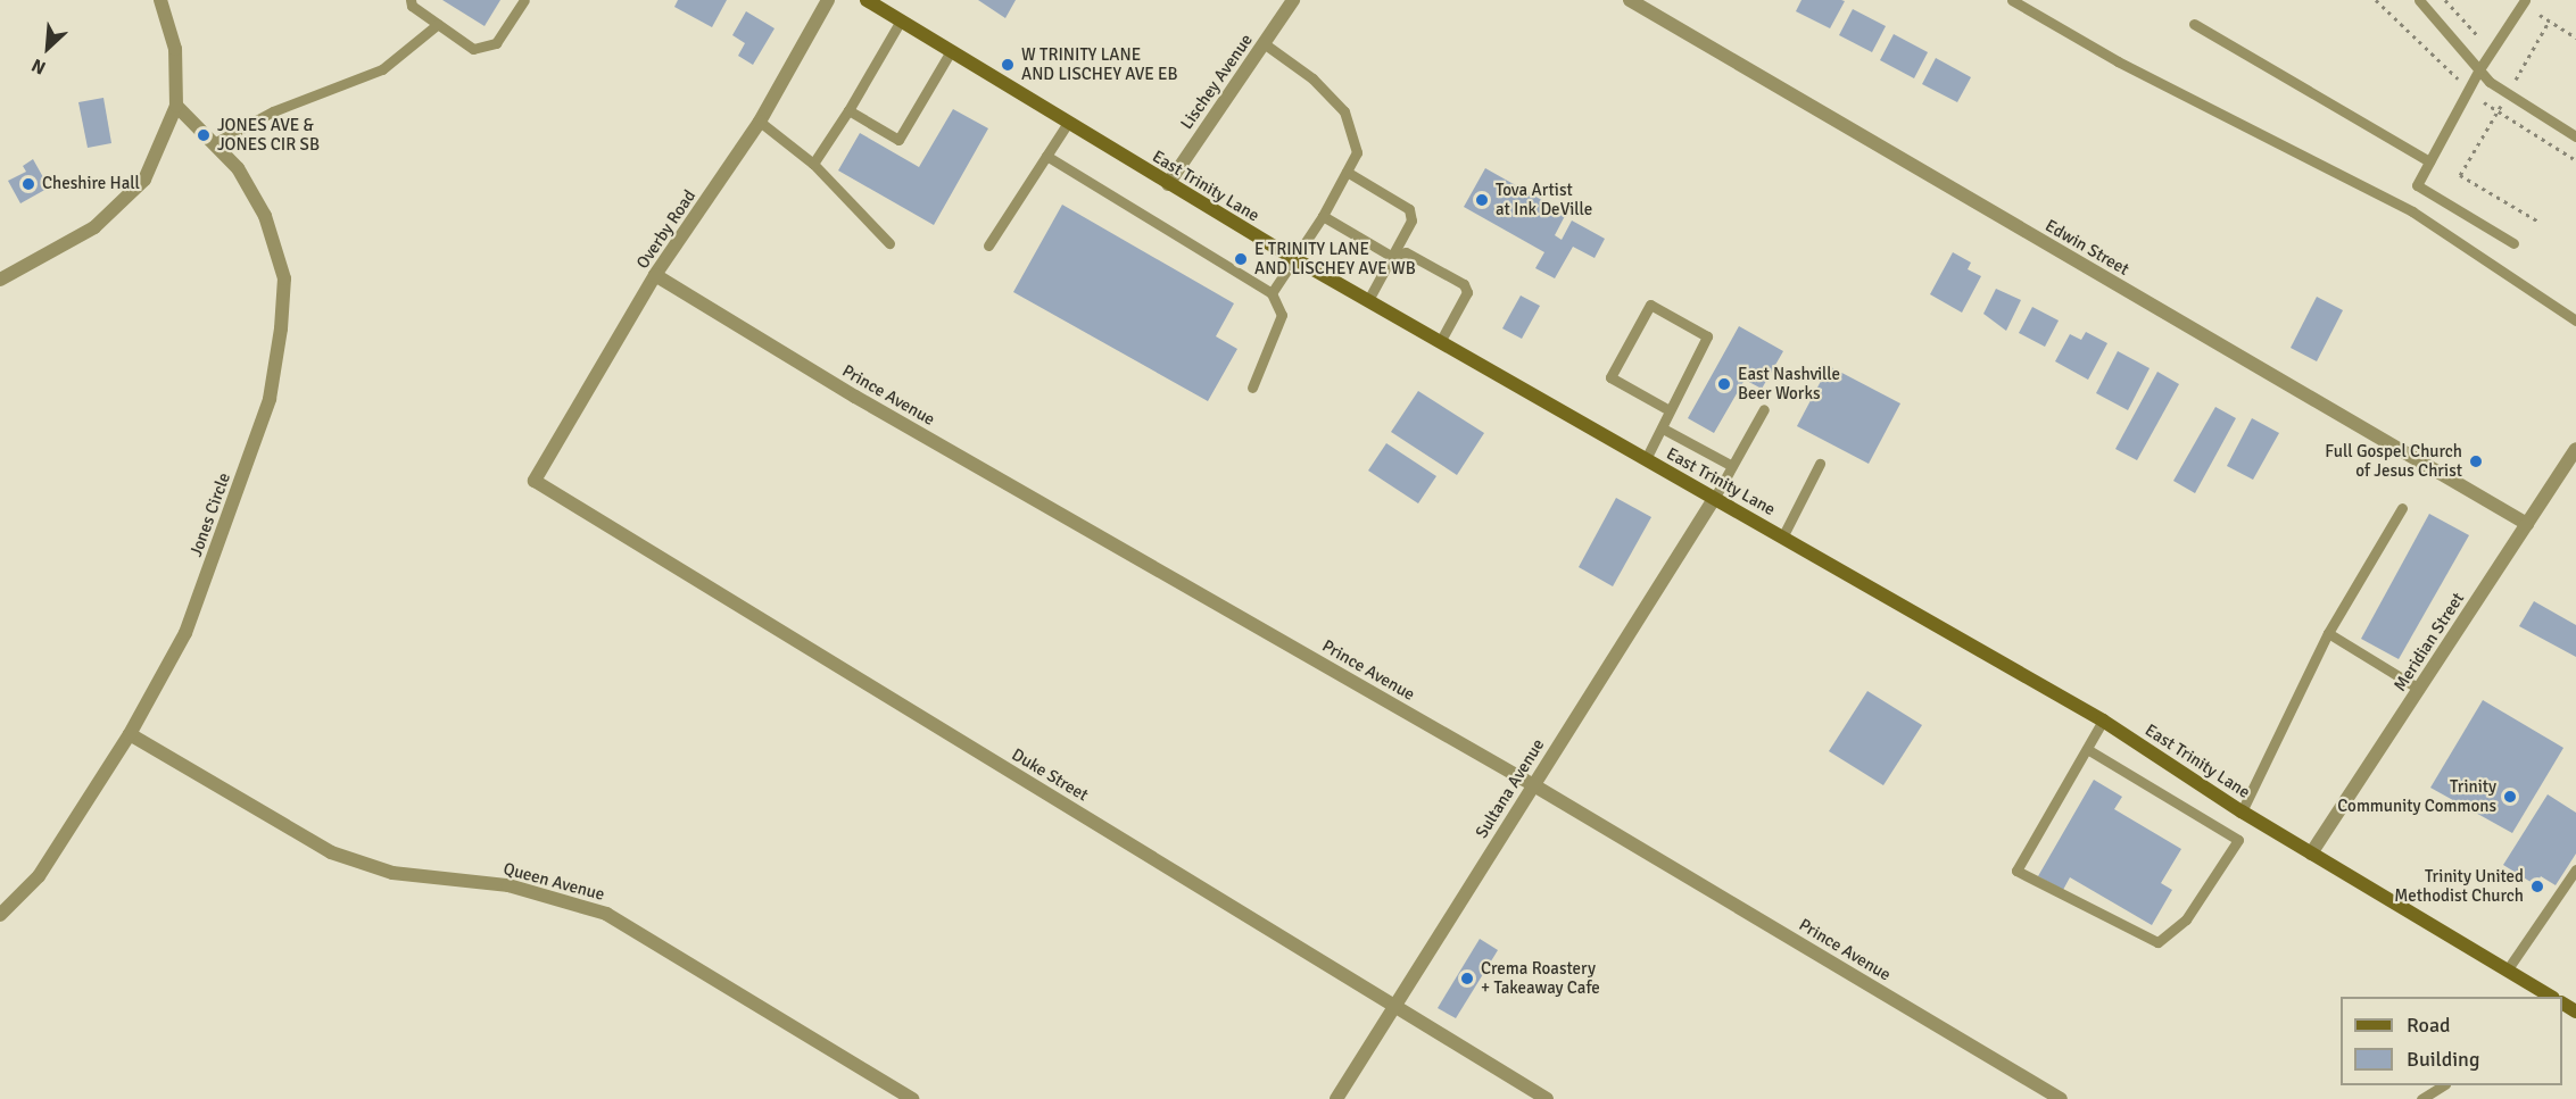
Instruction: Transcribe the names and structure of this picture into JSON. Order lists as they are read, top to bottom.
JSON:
{
  "streets": {
    "main road": ["East Trinity Lane"],
    "street": [
      "Lischey Avenue",
      "Overby Road",
      "Edwin Street",
      "Prince Avenue",
      "Jones Circle",
      "Meridian Street",
      "Duke Street",
      "Sultana Avenue",
      "Queen Avenue"
    ]
  },
  "crossings": [
    ["Lischey Avenue", "East Trinity Lane"],
    ["East Trinity Lane", "Meridian Street"],
    ["East Trinity Lane", "Sultana Avenue"],
    ["Overby Road", "Prince Avenue"],
    ["Overby Road", "Duke Street"],
    ["Edwin Street", "Meridian Street"],
    ["Prince Avenue", "Sultana Avenue"],
    ["Jones Circle", "Queen Avenue"],
    ["Duke Street", "Sultana Avenue"]
  ],
  "places": [
    "W TRINITY LANE AND LISCHEY AVE EB",
    "JONES AVE & JONES CIR SB",
    "Cheshire Hall",
    "Tova Artist at Ink DeVille",
    "E TRINITY LANE AND LISCHEY AVE WB",
    "East Nashville Beer Works",
    "Full Gospel Church of Jesus Christ",
    "Trinity Community Commons",
    "Trinity United Methodist Church",
    "Crema Roastery + Takeaway Cafe"
  ],
  "legend": ["Road", "Building"],
  "north": "bottom left"
}
